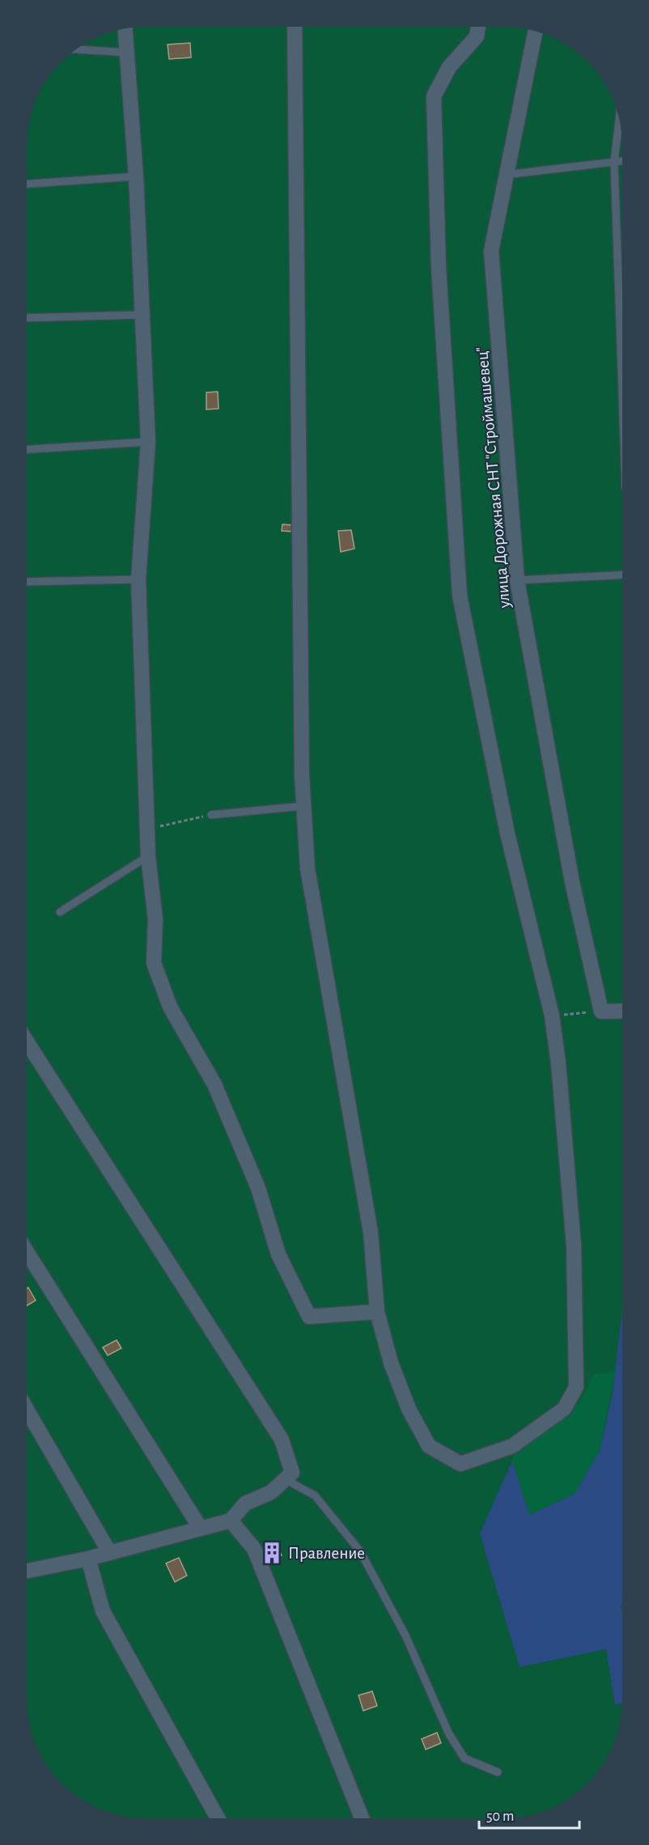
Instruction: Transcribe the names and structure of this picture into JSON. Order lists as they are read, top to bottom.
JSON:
{
  "streets": {
    "street": ["улица Дорожная СНТ \"Строймашевец\""]
  },
  "places": {
    "building": ["Правление"]
  },
  "scale_bar": "50 m"
}
